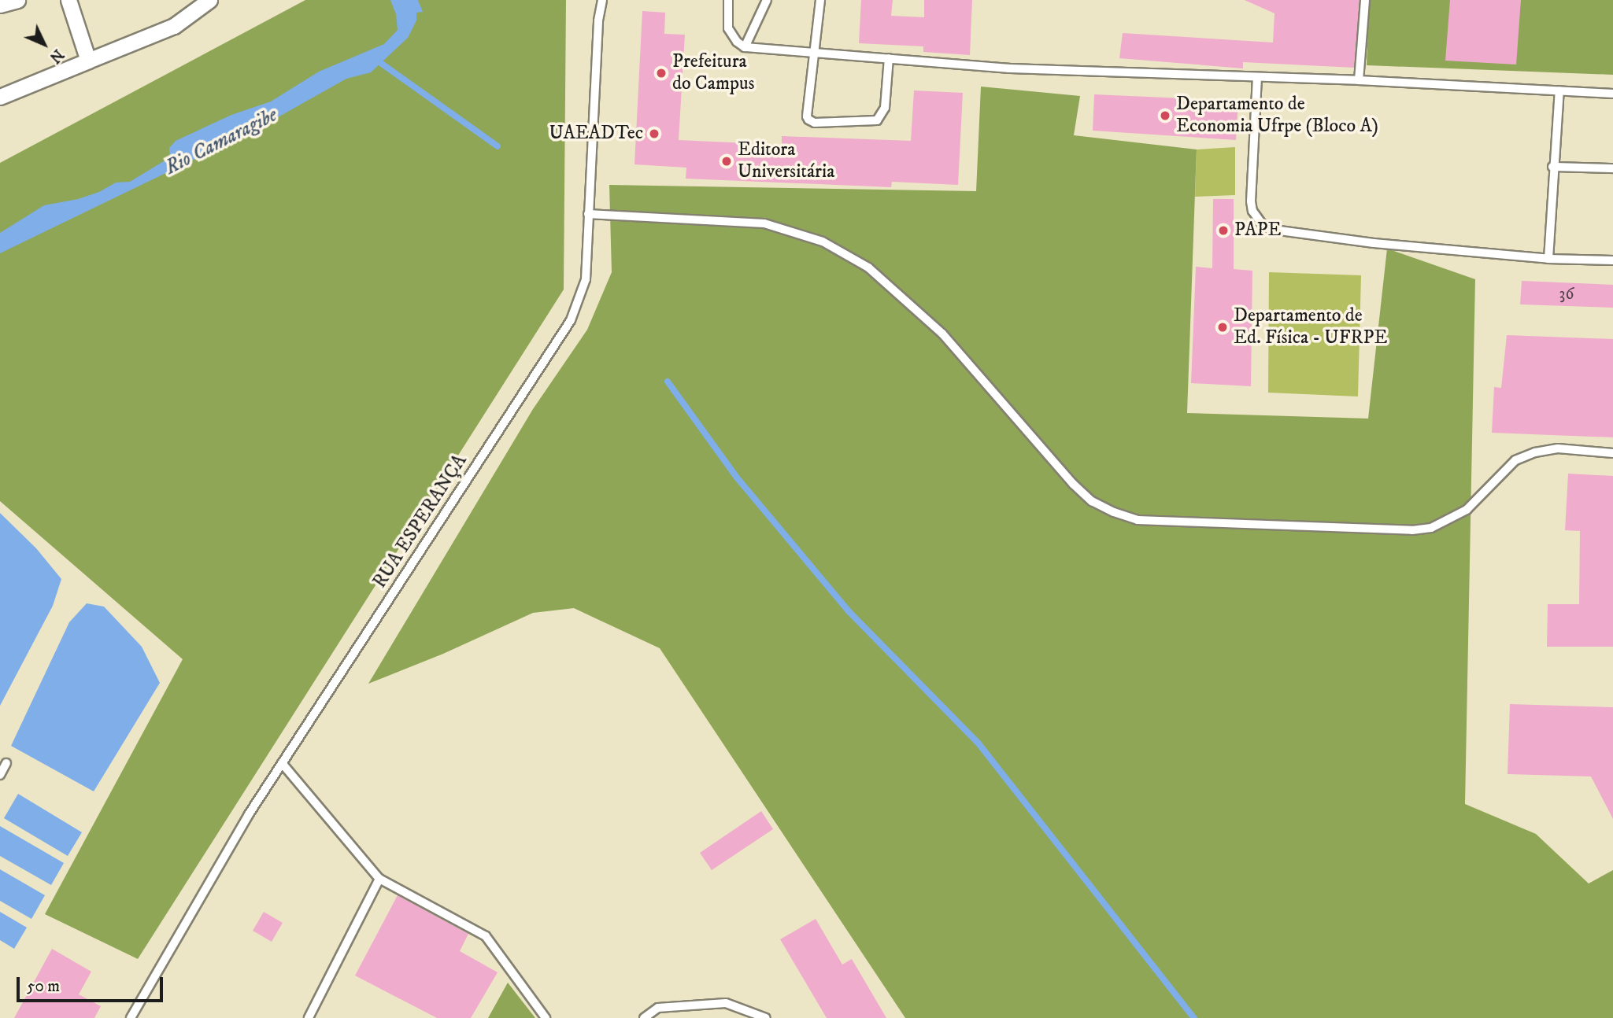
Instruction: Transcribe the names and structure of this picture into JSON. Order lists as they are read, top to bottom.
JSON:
{
  "streets": {
    "lane": ["RUA ESPERANÇA"]
  },
  "water": ["Rio Camaragibe"],
  "places": [
    "Prefeitura do Campus",
    "Departamento de Economia Ufrpe (Bloco A)",
    "UAEADTec",
    "Editora Universitária",
    "PAPE",
    "Departamento de Ed. Física - UFRPE"
  ],
  "house_numbers": ["36"],
  "scale_bar": "50 m",
  "north": "bottom right"
}
